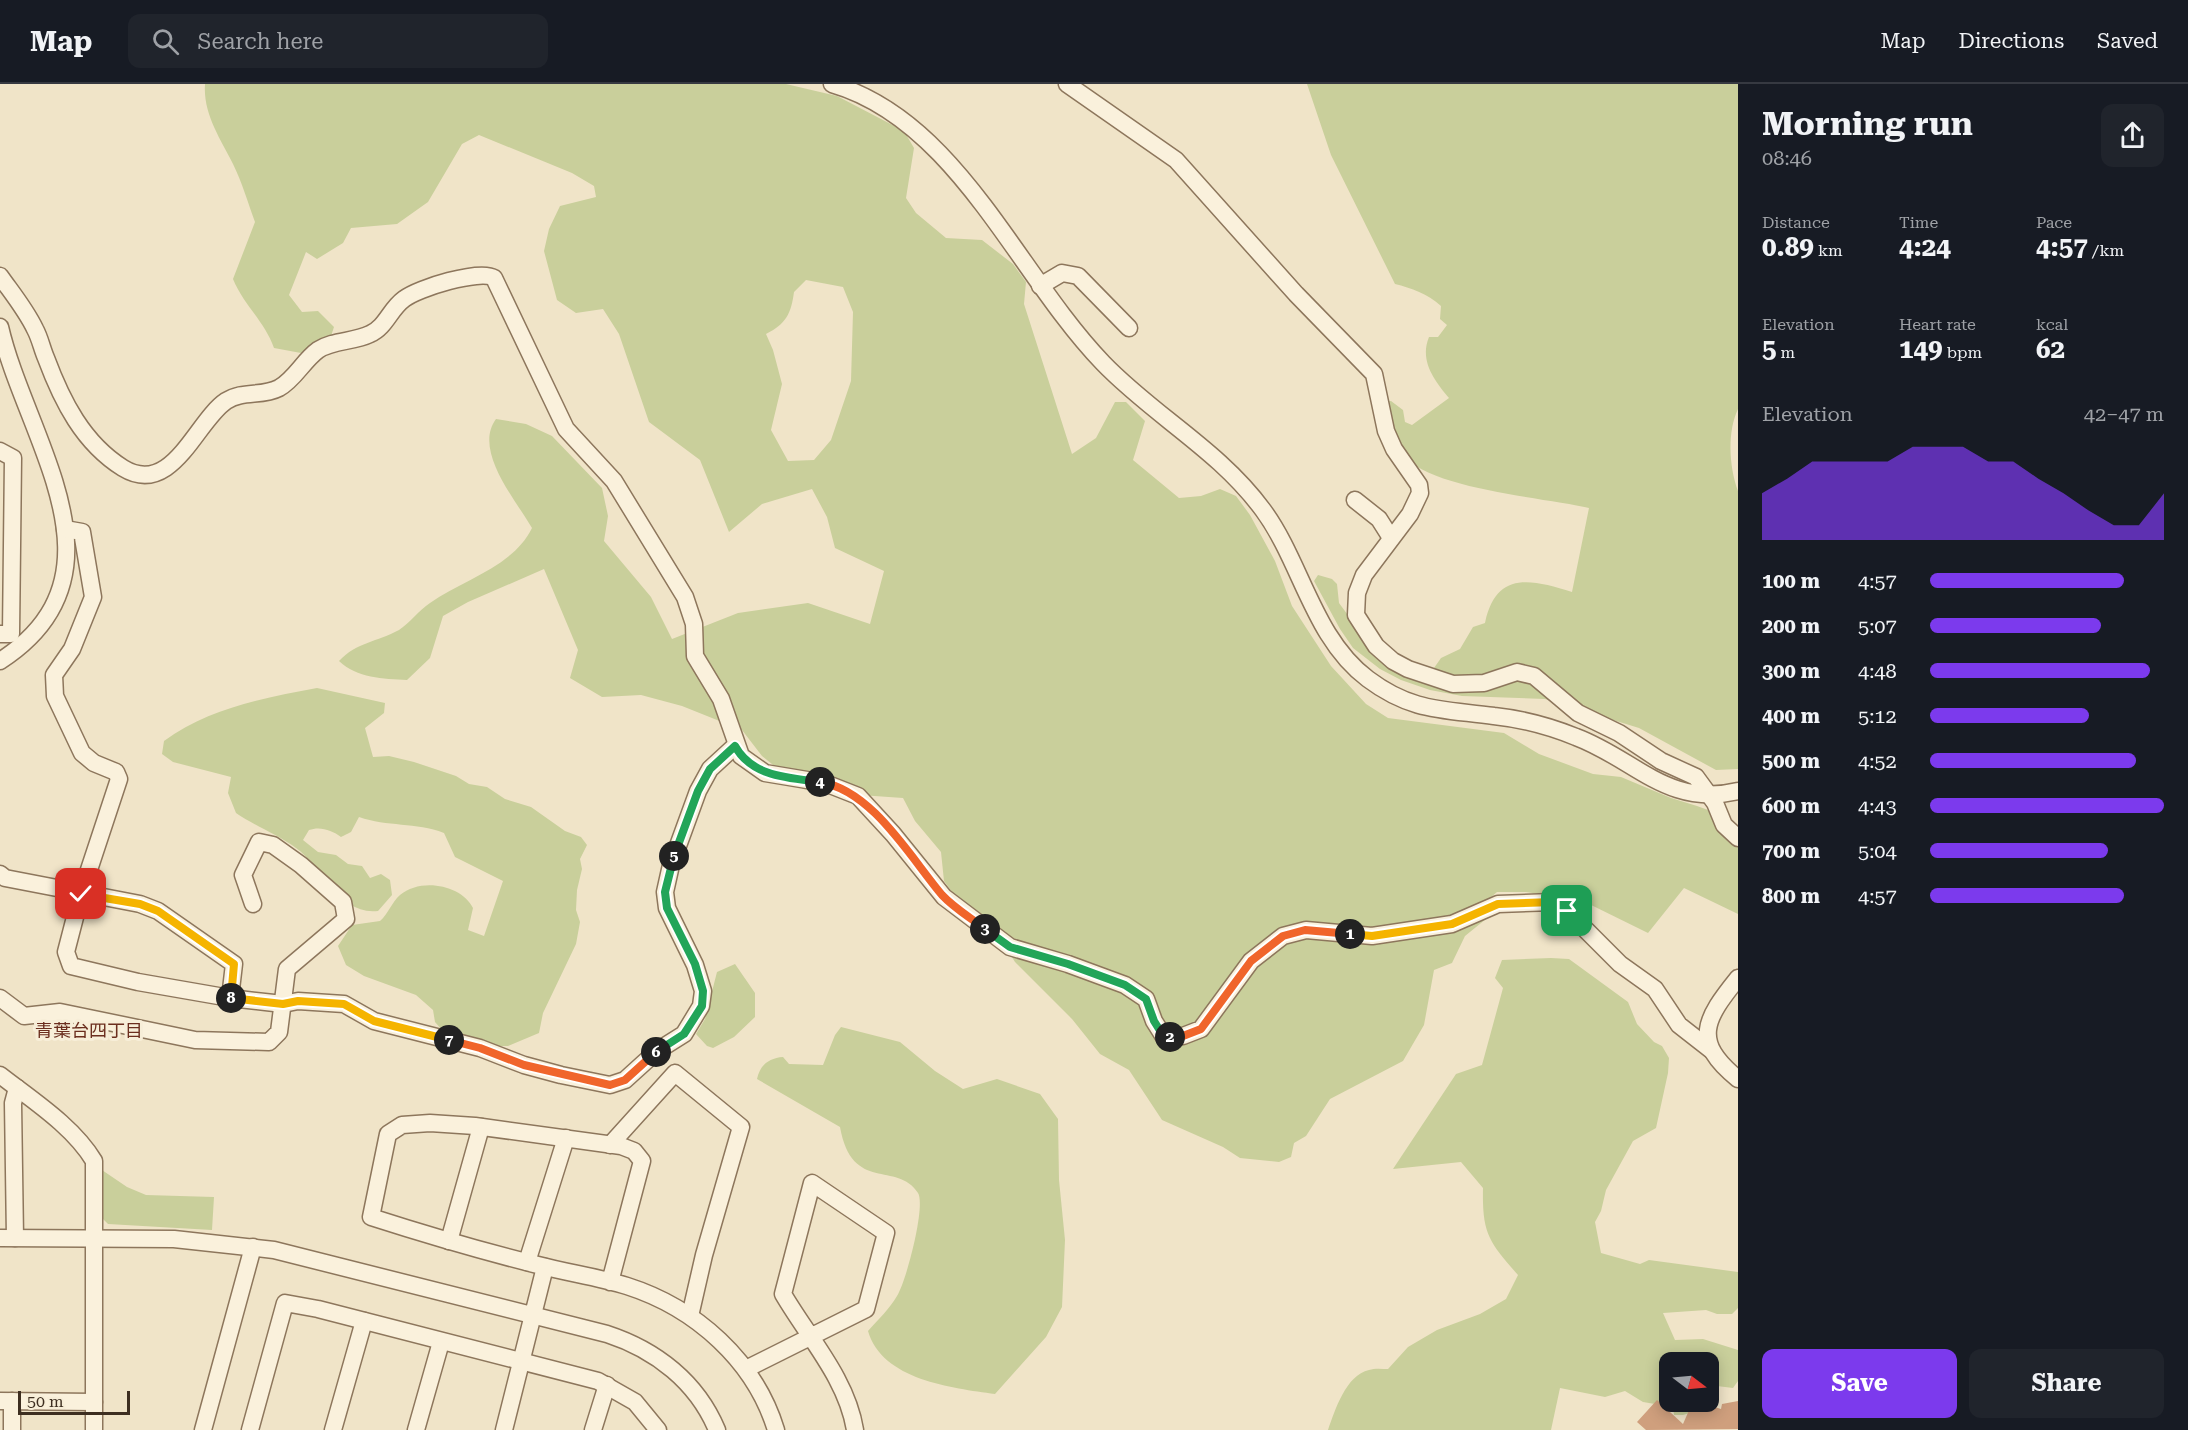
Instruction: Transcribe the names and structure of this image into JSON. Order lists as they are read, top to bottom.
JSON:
{
  "districts": ["青葉台四丁目"],
  "scale_bar": "50 m",
  "north": "right",
  "page": {
    "header": "Map",
    "search": "Search here",
    "nav": ["Map", "Directions", "Saved"],
    "heading": ["Morning run", "08:46"],
    "stats": [
      ["Distance", "0.89 km"],
      ["Time", "4:24"],
      ["Pace", "4:57 /km"],
      ["Elevation", "5 m"],
      ["Heart rate", "149 bpm"],
      ["kcal", "62"]
    ],
    "chart": ["Elevation", "42–47 m"],
    "list": [
      {
        "name": "100 m",
        "note": "4:57"
      },
      {
        "name": "200 m",
        "note": "5:07"
      },
      {
        "name": "300 m",
        "note": "4:48"
      },
      {
        "name": "400 m",
        "note": "5:12"
      },
      {
        "name": "500 m",
        "note": "4:52"
      },
      {
        "name": "600 m",
        "note": "4:43"
      },
      {
        "name": "700 m",
        "note": "5:04"
      },
      {
        "name": "800 m",
        "note": "4:57"
      }
    ],
    "pins": [
      "4",
      "5",
      "3",
      "1",
      "8",
      "2",
      "7",
      "6"
    ],
    "buttons": ["Save", "Share"],
    "scale": "50 m"
  }
}
